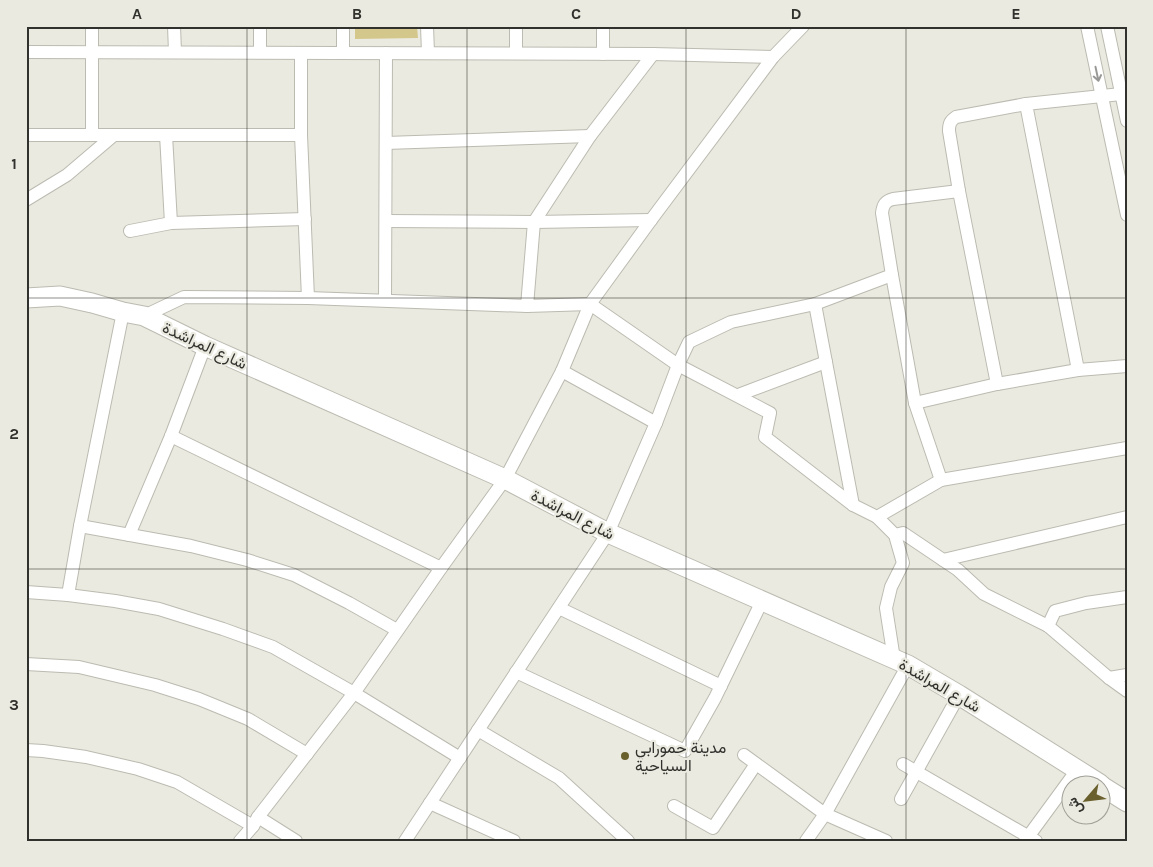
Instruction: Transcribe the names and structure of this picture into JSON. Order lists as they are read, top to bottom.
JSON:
{
  "streets": {
    "street": ["شارع المراشدة"]
  },
  "places": ["مدينة حمورابي السياحية"],
  "north": "bottom left",
  "grid": {
    "columns": [
      "A",
      "B",
      "C",
      "D",
      "E"
    ],
    "rows": ["1", "2", "3"]
  }
}
